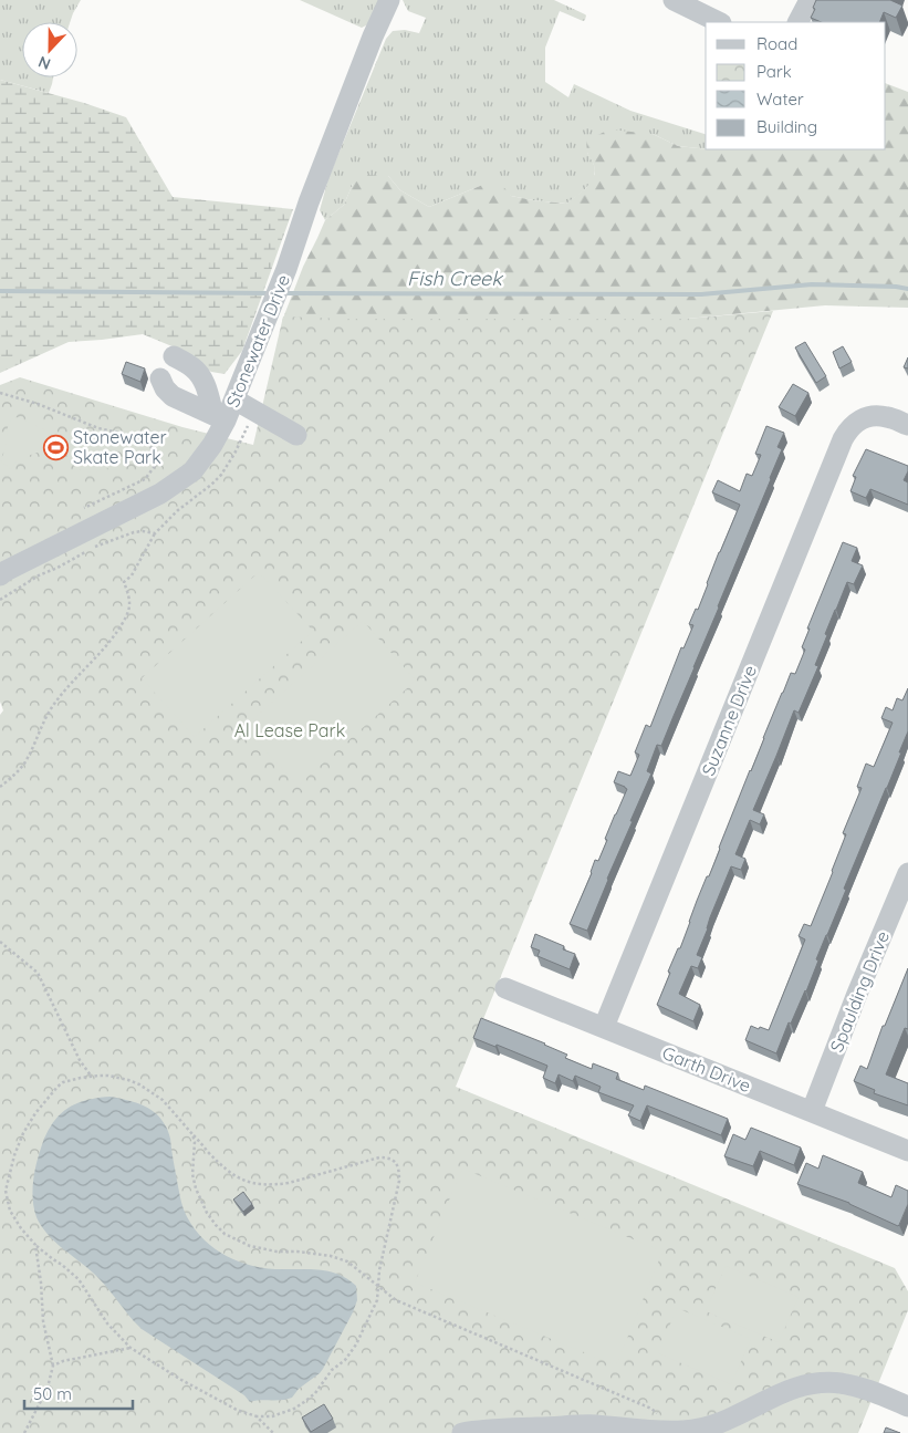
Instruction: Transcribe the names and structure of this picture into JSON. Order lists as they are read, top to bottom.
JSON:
{
  "streets": {
    "street": [
      "Stonewater Drive",
      "Suzanne Drive",
      "Spaulding Drive",
      "Garth Drive"
    ]
  },
  "crossings": [
    ["Suzanne Drive", "Garth Drive"],
    ["Spaulding Drive", "Garth Drive"]
  ],
  "water": ["Fish Creek"],
  "parks": ["Al Lease Park"],
  "places": {
    "sports": ["Stonewater Skate Park"]
  },
  "legend": [
    "Road",
    "Park",
    "Water",
    "Building"
  ],
  "scale_bar": "50 m",
  "north": "bottom"
}
